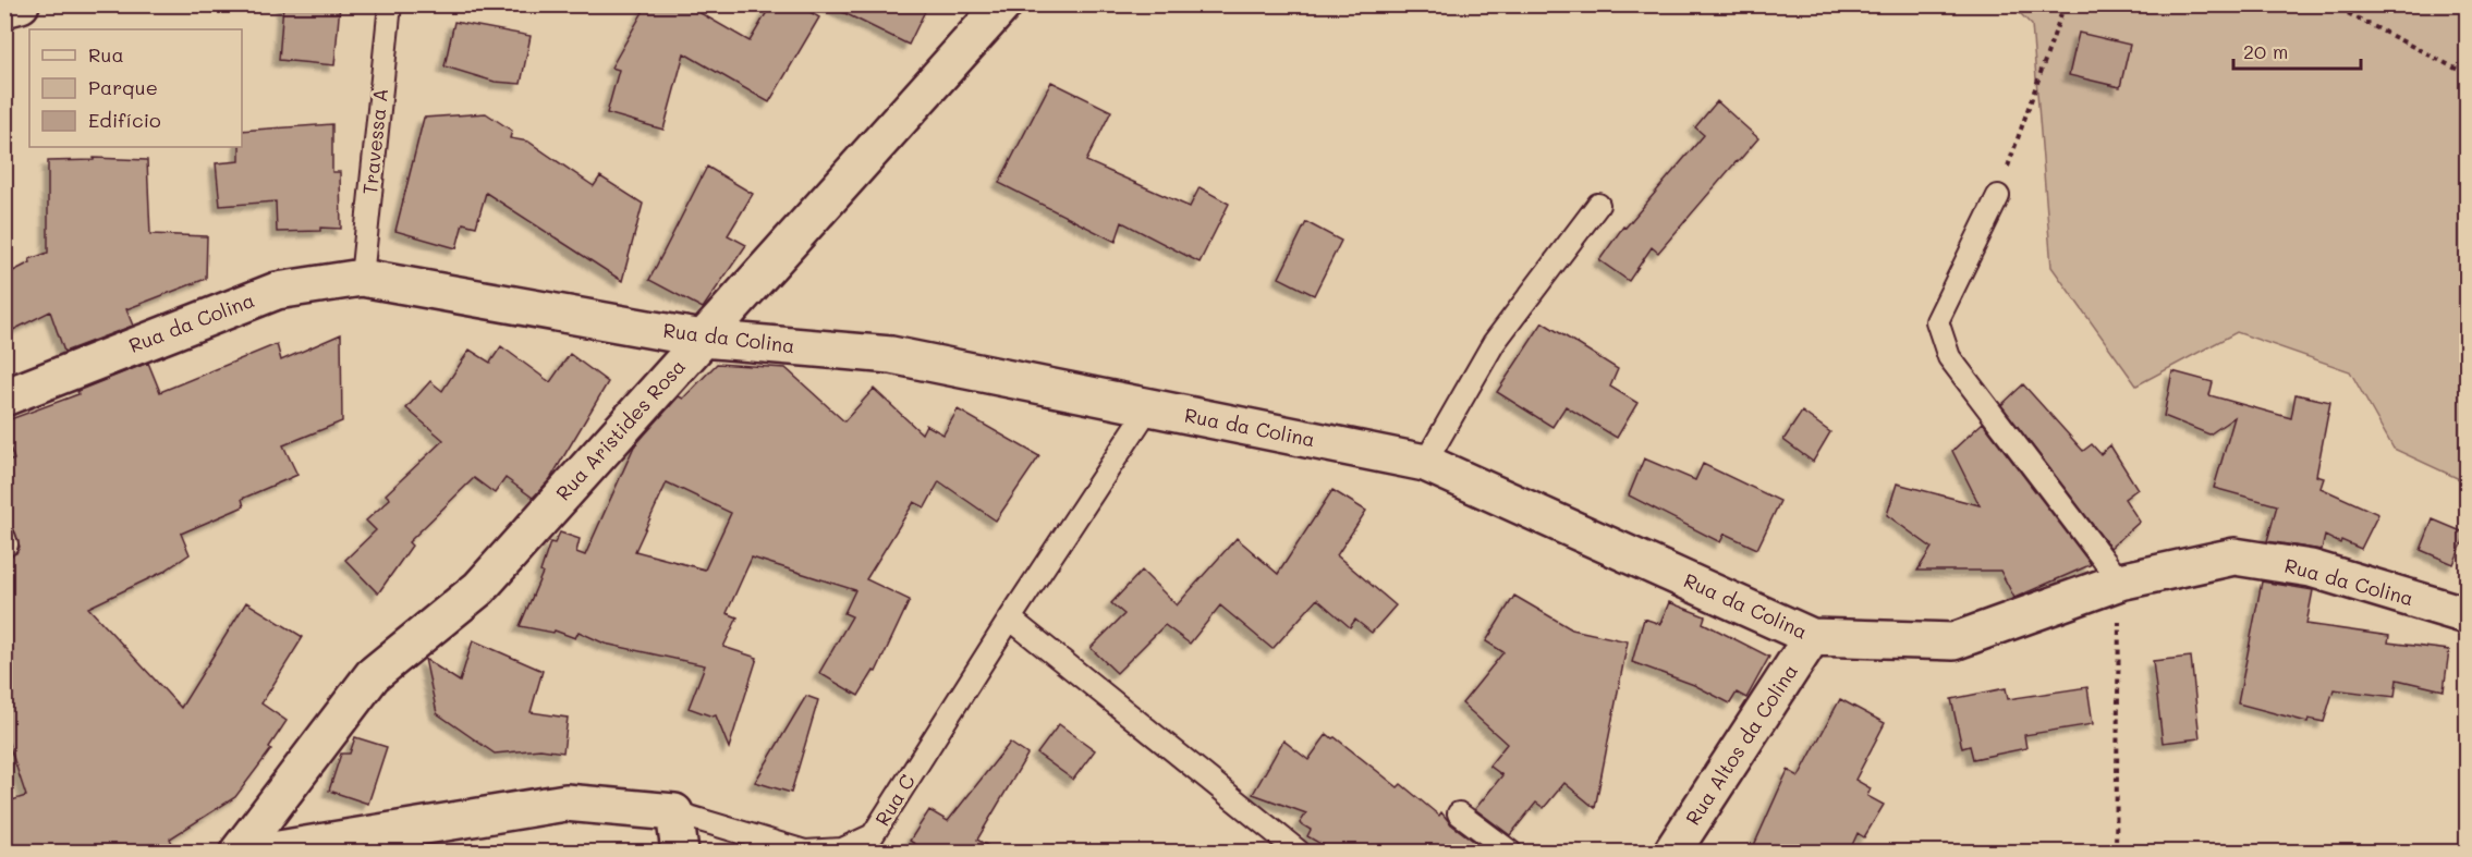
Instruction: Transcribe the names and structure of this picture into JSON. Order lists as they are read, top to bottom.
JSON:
{
  "streets": {
    "street": [
      "Rua da Colina",
      "Rua Aristides Rosa",
      "Rua Altos da Colina",
      "Rua C"
    ],
    "lane": ["Travessa A"]
  },
  "crossings": [
    ["Travessa A", "Rua da Colina"],
    ["Rua da Colina", "Rua Aristides Rosa"],
    ["Rua da Colina", "Rua Altos da Colina"],
    ["Rua da Colina", "Rua C"]
  ],
  "legend": ["Rua", "Parque", "Edifício"],
  "scale_bar": "20 m"
}
